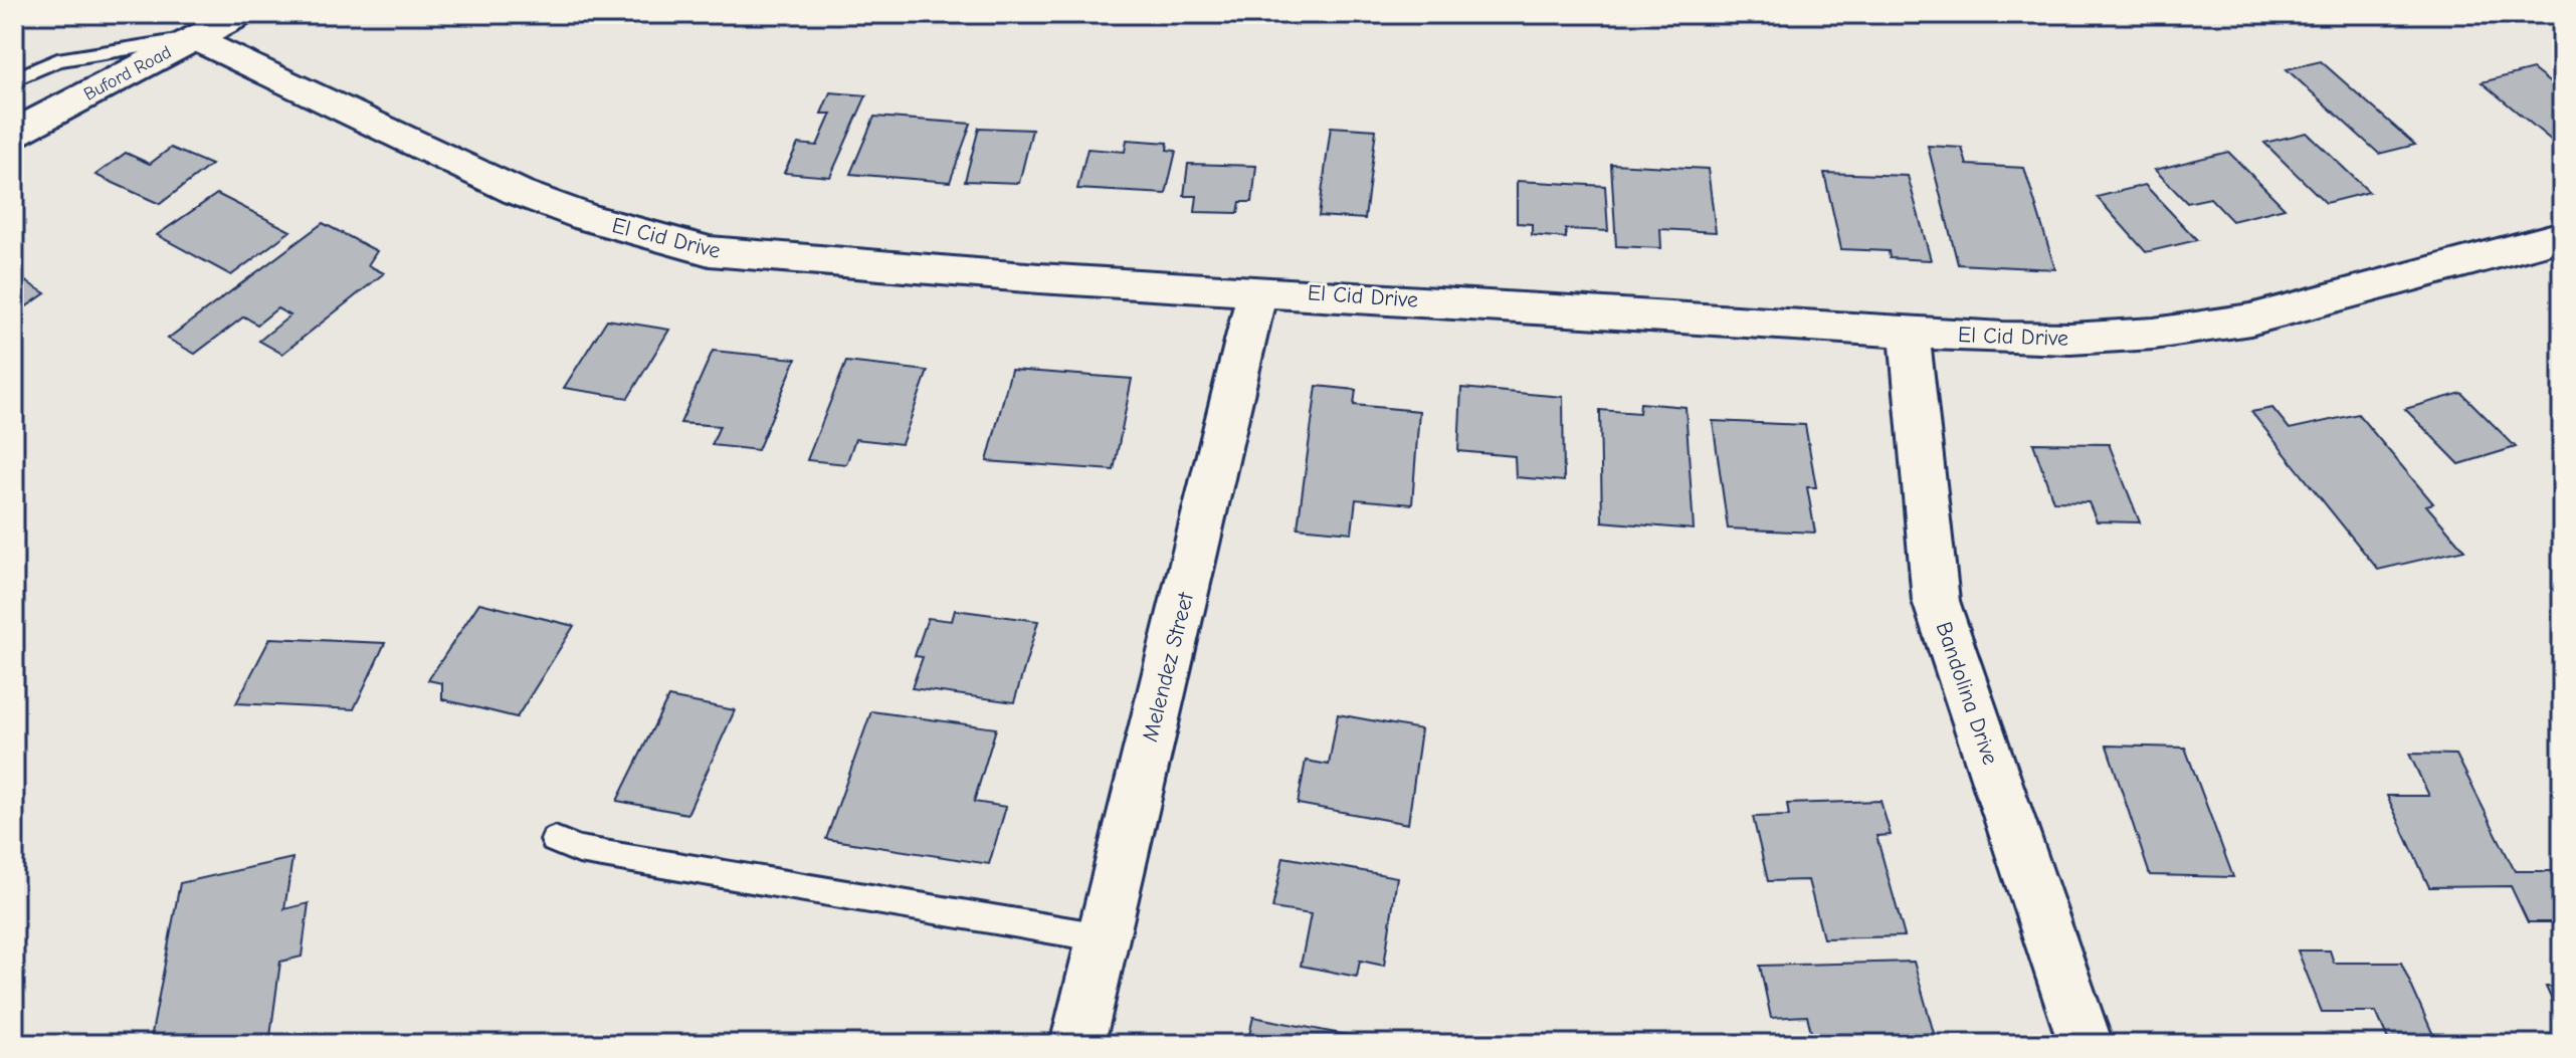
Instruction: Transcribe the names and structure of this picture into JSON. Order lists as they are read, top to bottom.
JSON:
{
  "streets": {
    "street": [
      "Buford Road",
      "El Cid Drive",
      "Melendez Street",
      "Bandolina Drive"
    ]
  },
  "crossings": [
    ["Buford Road", "El Cid Drive"],
    ["El Cid Drive", "Melendez Street"],
    ["El Cid Drive", "Bandolina Drive"]
  ]
}
